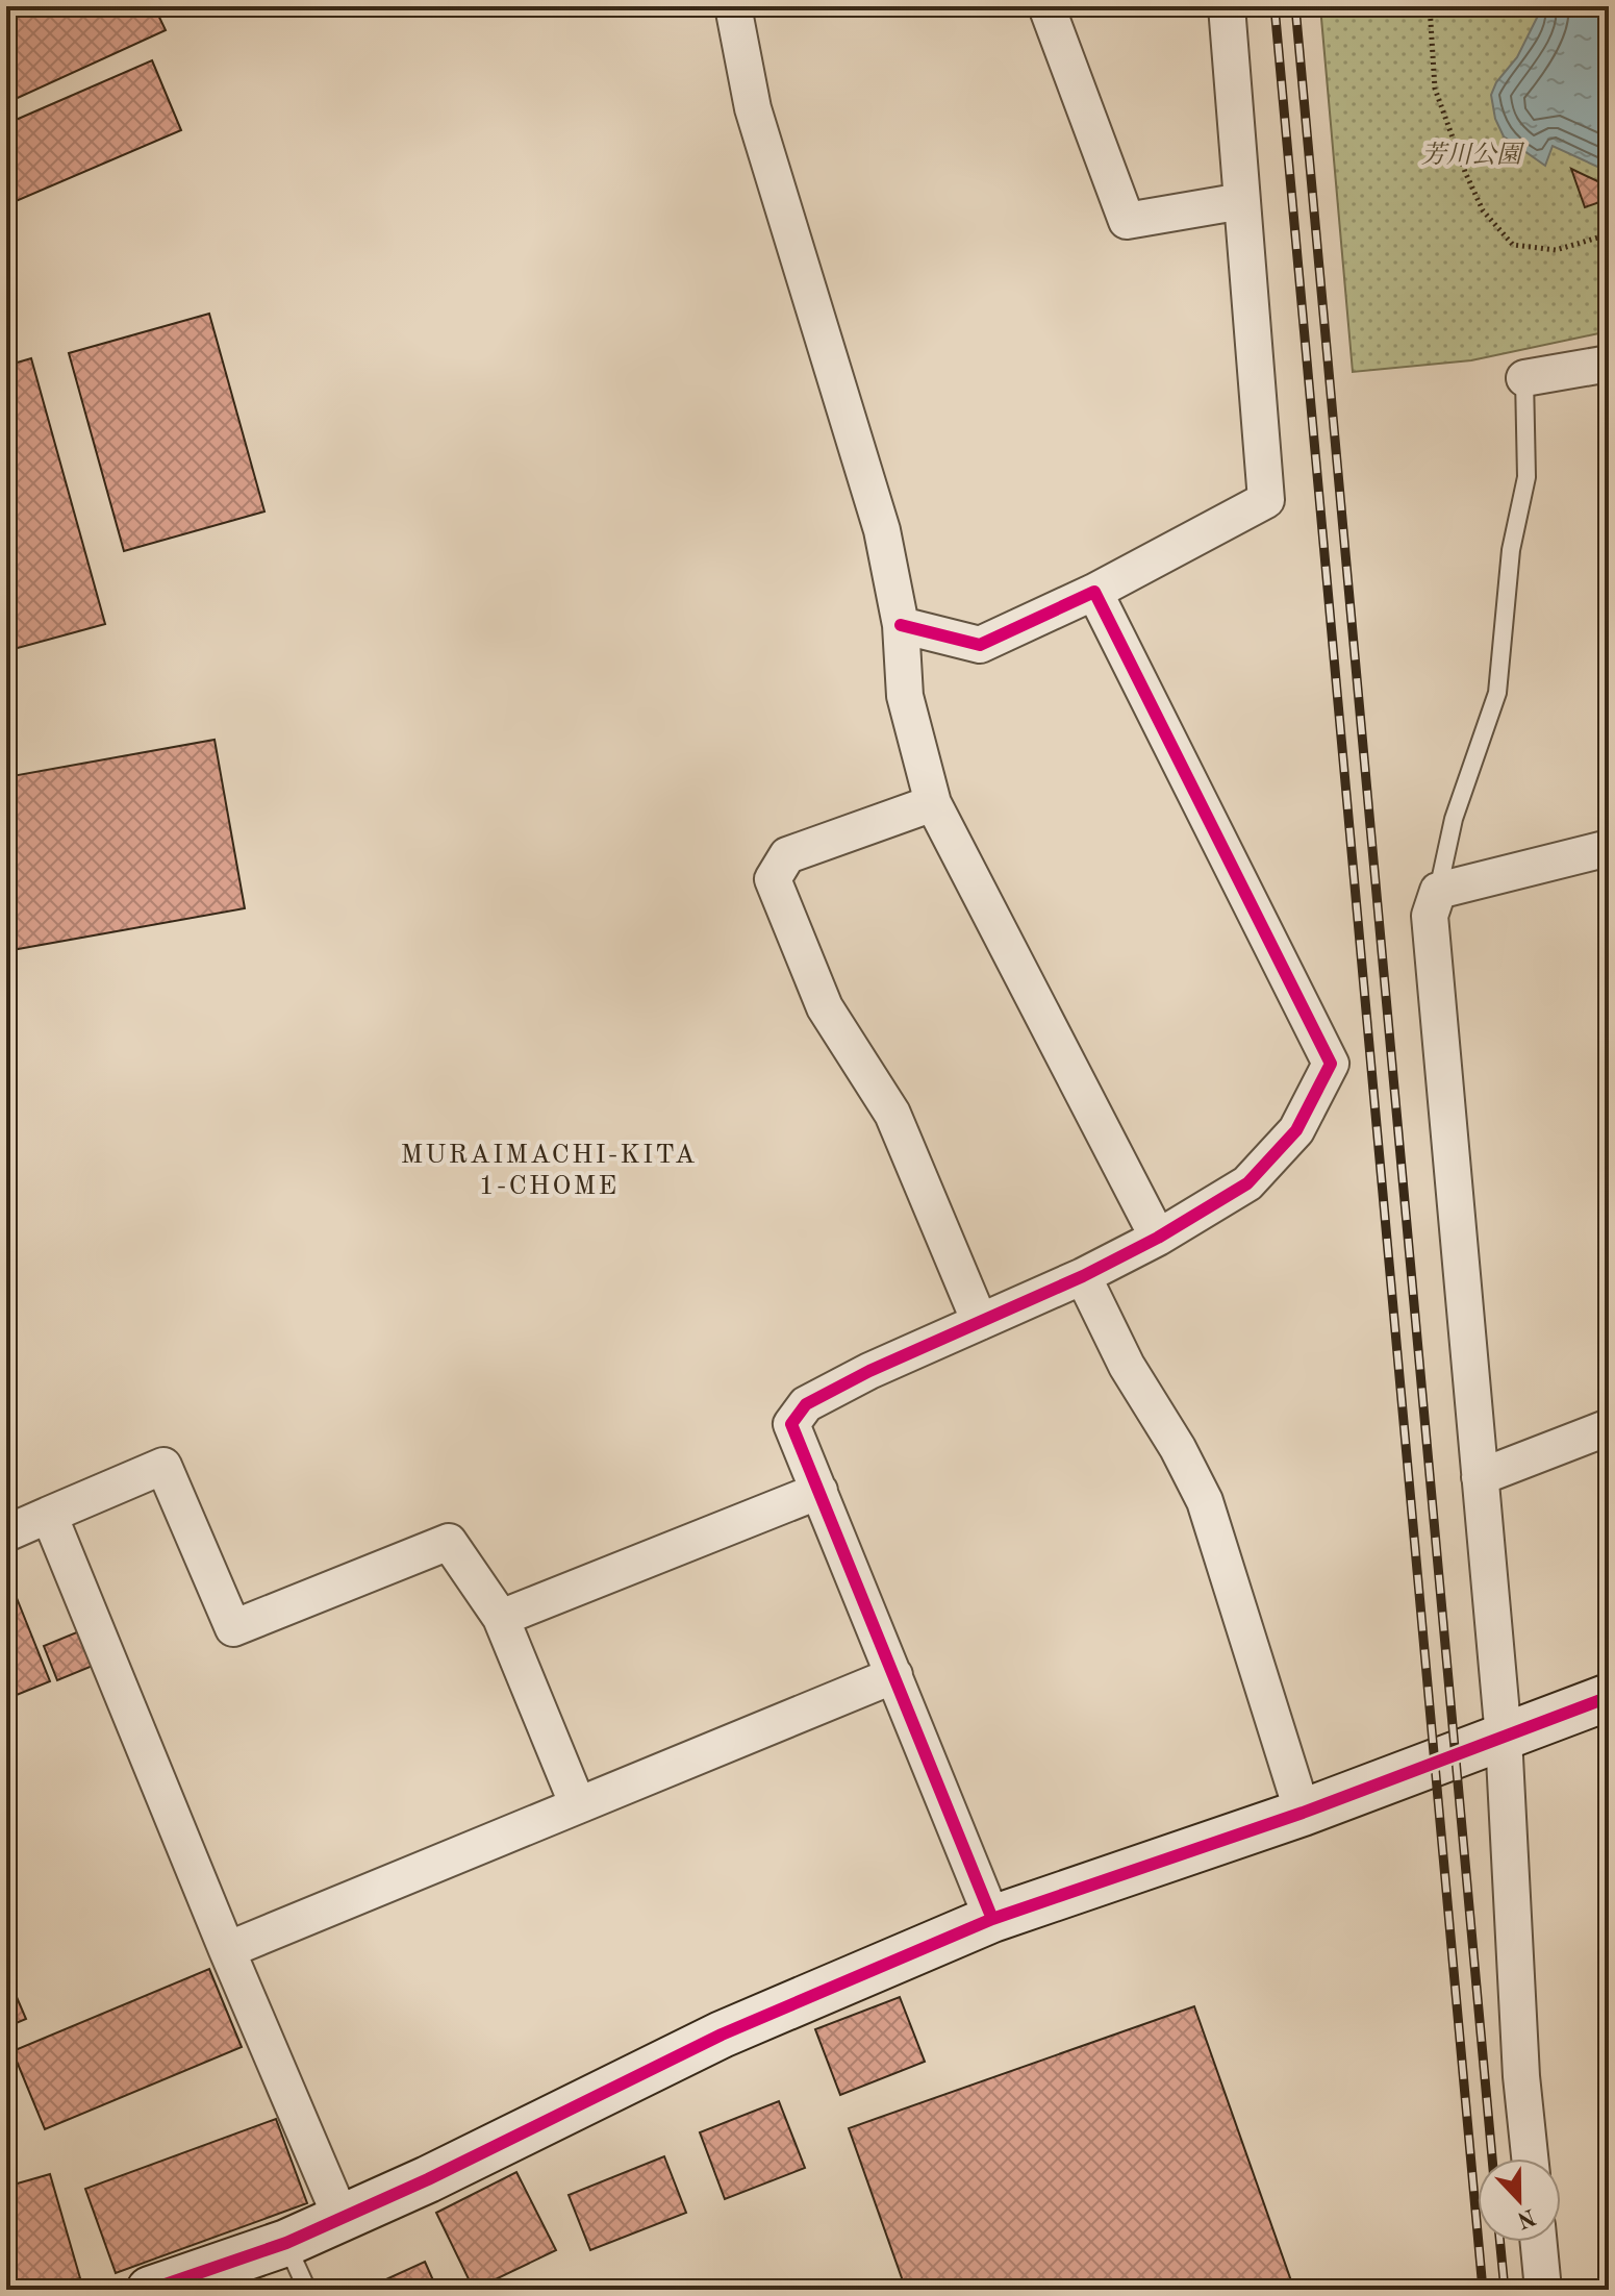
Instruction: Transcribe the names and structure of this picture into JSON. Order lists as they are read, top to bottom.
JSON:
{
  "districts": ["MURAIMACHI-KITA 1-CHOME"],
  "parks": ["芳川公園"],
  "north": "bottom"
}
